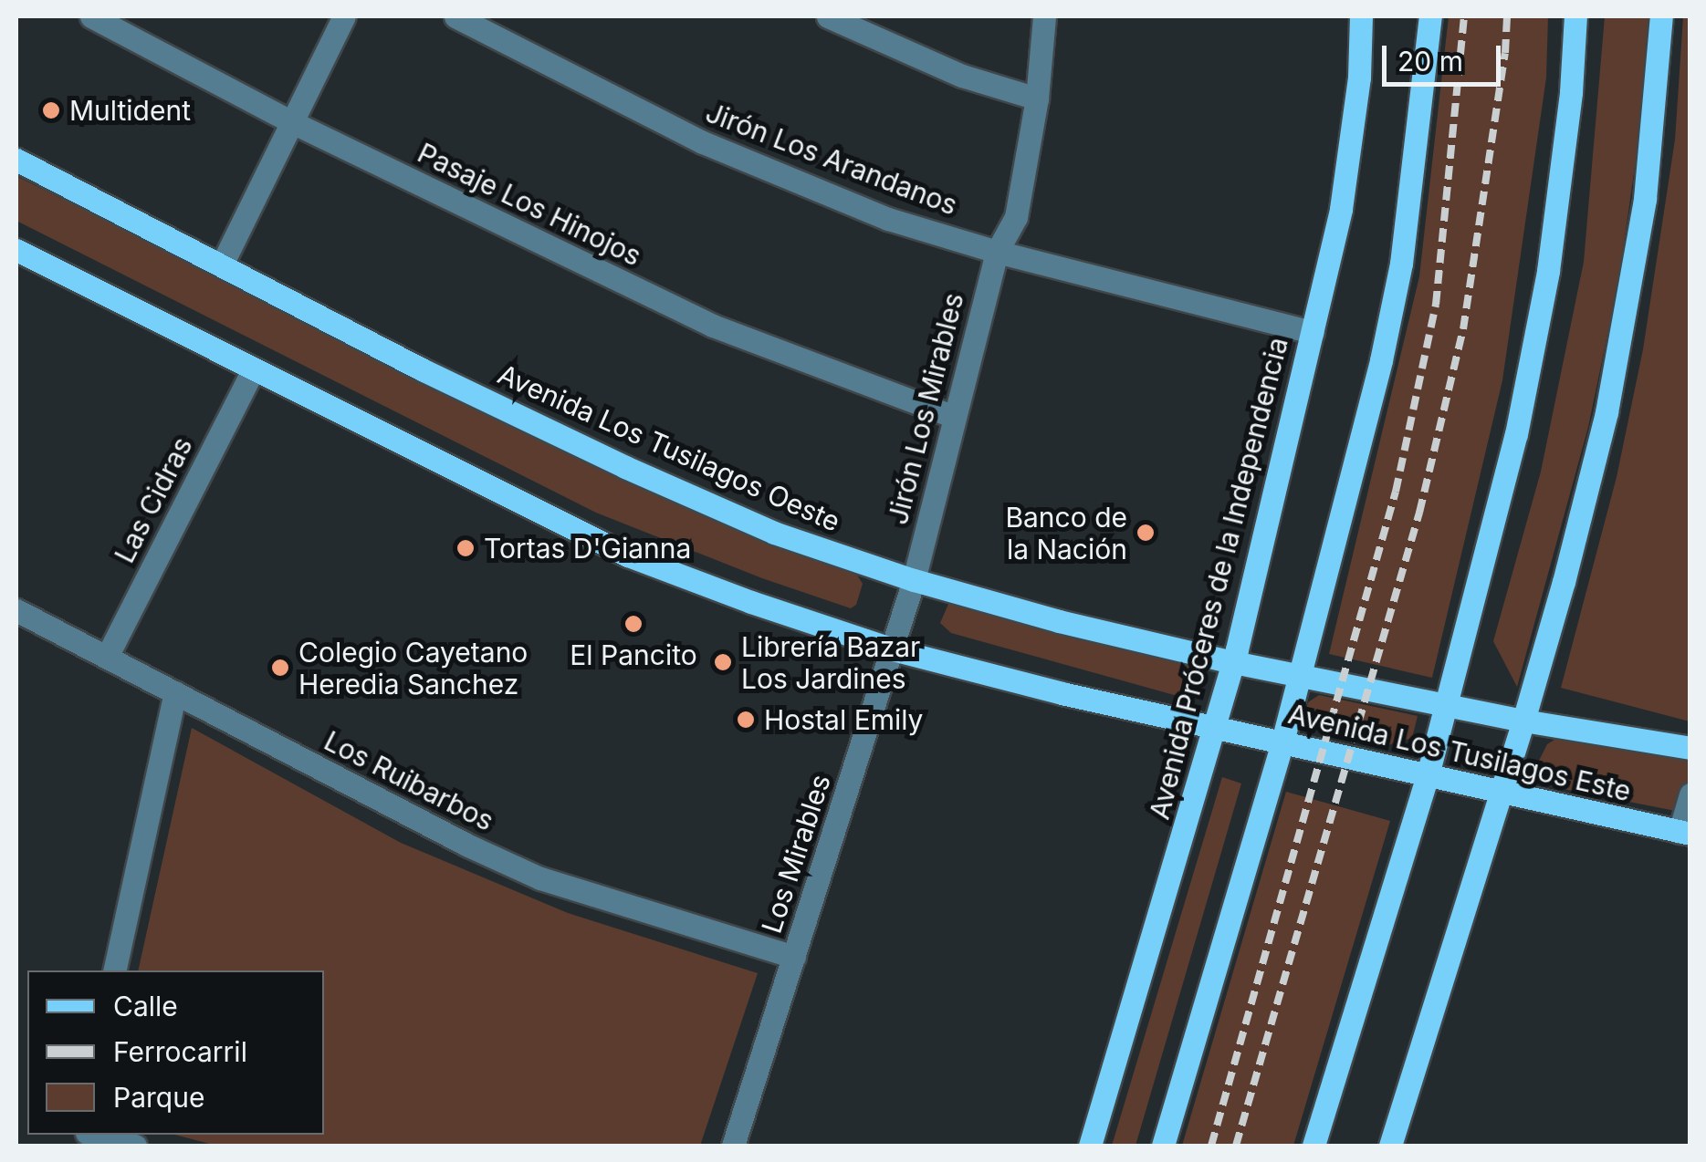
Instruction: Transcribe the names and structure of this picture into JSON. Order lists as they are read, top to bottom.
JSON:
{
  "streets": {
    "main road": ["Avenida Los Tusilagos Oeste", "Avenida Próceres de la Independencia", "Avenida Los Tusilagos Este"],
    "street": [
      "Jirón Los Arandanos",
      "Pasaje Los Hinojos",
      "Jirón Los Mirables",
      "Las Cidras",
      "Los Ruibarbos",
      "Los Mirables"
    ]
  },
  "crossings": [
    ["Jirón Los Arandanos", "Jirón Los Mirables"],
    ["Jirón Los Arandanos", "Avenida Próceres de la Independencia"],
    ["Pasaje Los Hinojos", "Jirón Los Mirables"],
    ["Jirón Los Mirables", "Avenida Los Tusilagos Oeste"],
    ["Jirón Los Mirables", "Los Mirables"],
    ["Avenida Los Tusilagos Oeste", "Avenida Próceres de la Independencia"],
    ["Avenida Los Tusilagos Oeste", "Avenida Los Tusilagos Este"],
    ["Avenida Los Tusilagos Oeste", "Los Mirables"],
    ["Las Cidras", "Los Ruibarbos"],
    ["Avenida Próceres de la Independencia", "Avenida Los Tusilagos Este"],
    ["Los Ruibarbos", "Los Mirables"]
  ],
  "places": [
    "Multident",
    "Banco de la Nación",
    "Tortas D'Gianna",
    "El Pancito",
    "Librería Bazar Los Jardines",
    "Colegio Cayetano Heredia Sanchez",
    "Hostal Emily"
  ],
  "legend": ["Calle", "Ferrocarril", "Parque"],
  "scale_bar": "20 m"
}
